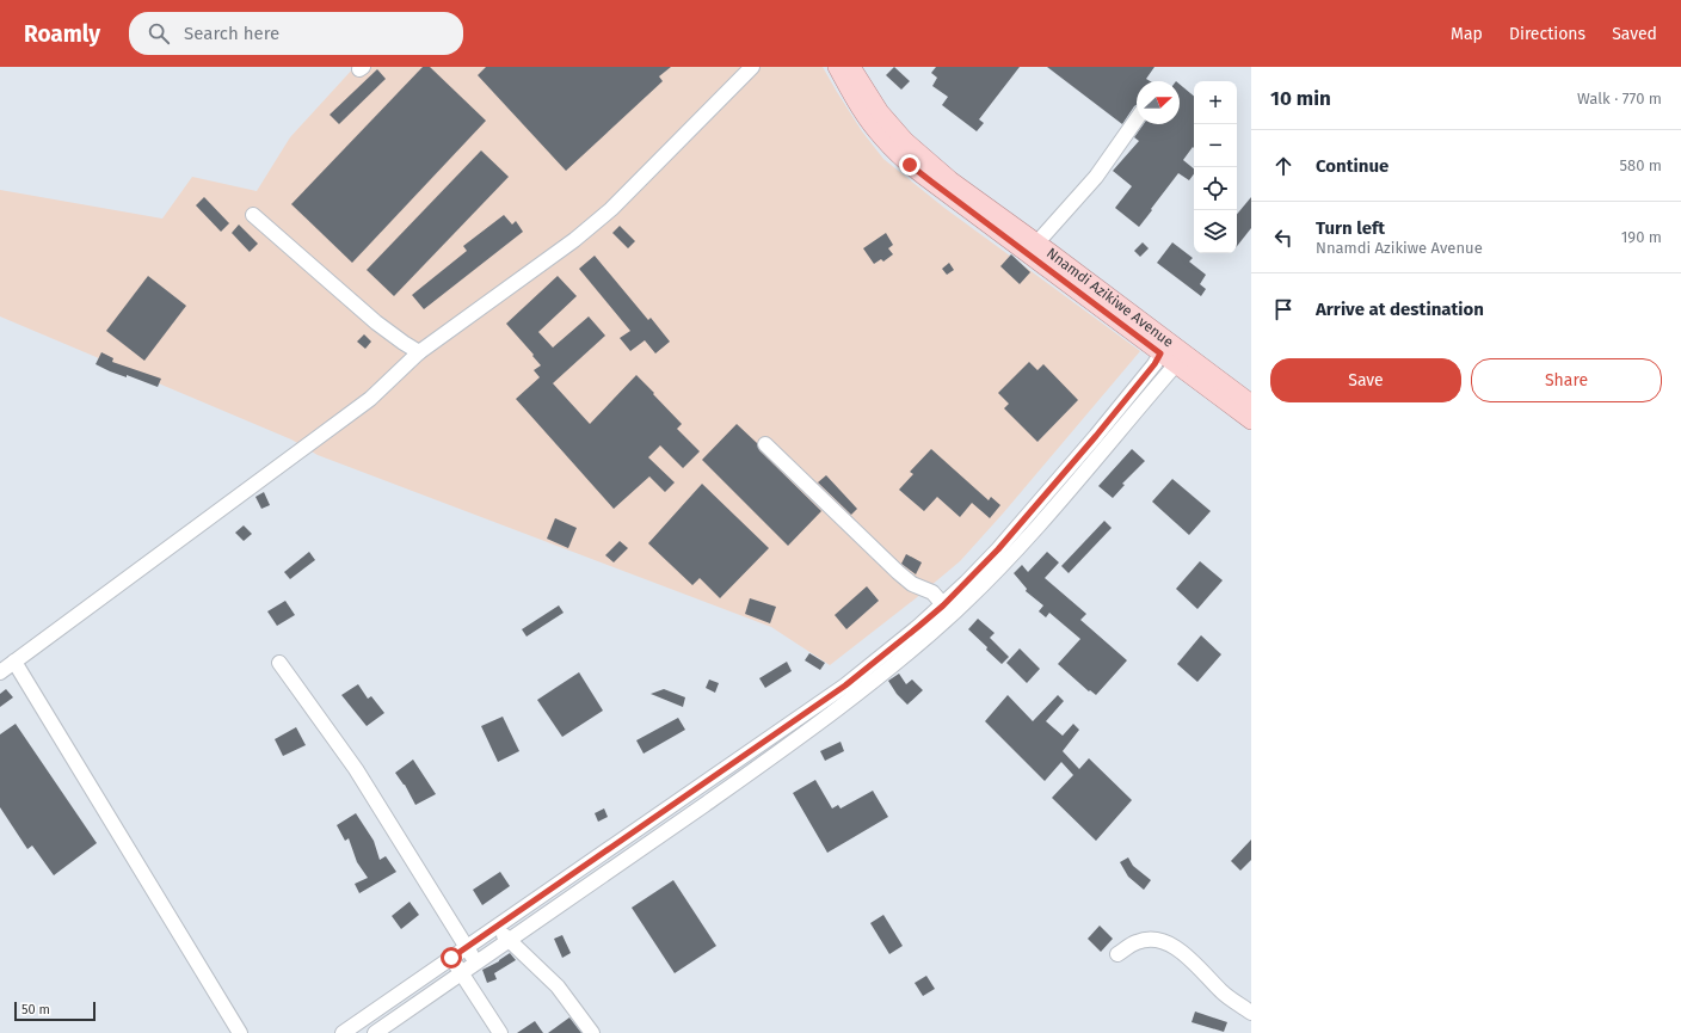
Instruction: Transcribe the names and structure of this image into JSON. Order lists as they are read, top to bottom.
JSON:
{
  "streets": {
    "main road": ["Nnamdi Azikiwe Avenue"]
  },
  "scale_bar": "50 m",
  "north": "right",
  "page": {
    "header": "Roamly",
    "search": "Search here",
    "nav": ["Map", "Directions", "Saved"],
    "heading": ["10 min", "Walk · 770 m"],
    "map_buttons": ["+", "−"],
    "list": [
      ["Continue", "580 m"],
      ["Turn left", "Nnamdi Azikiwe Avenue", "190 m"],
      "Arrive at destination"
    ],
    "buttons": ["Save", "Share"],
    "scale": "50 m"
  }
}
